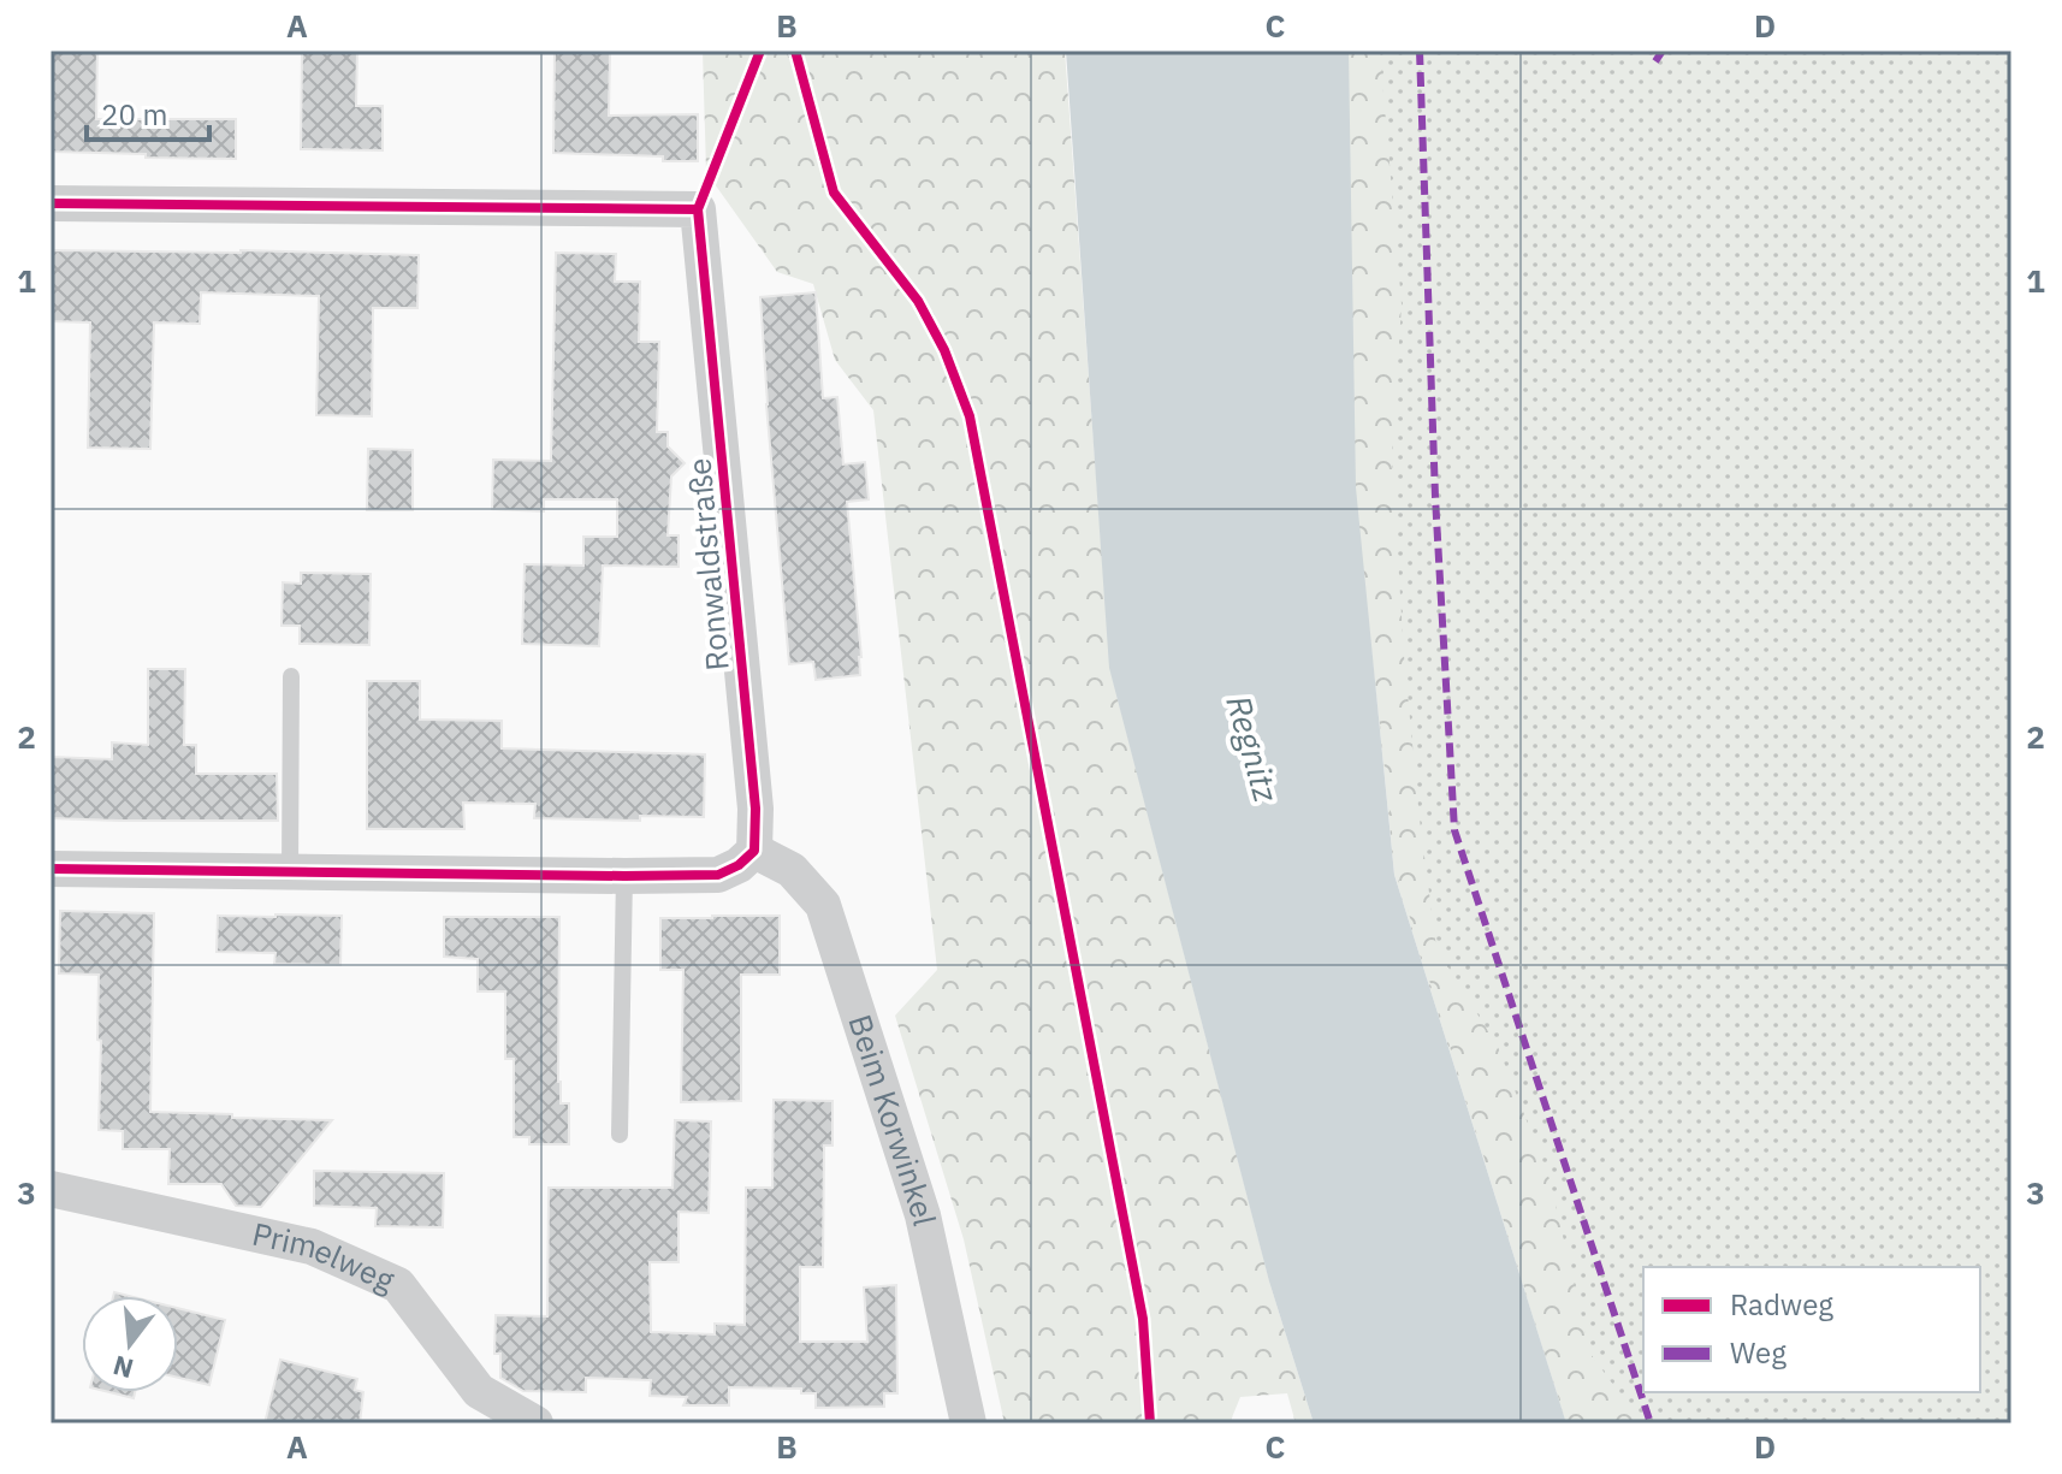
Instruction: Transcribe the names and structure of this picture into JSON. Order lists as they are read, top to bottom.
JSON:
{
  "streets": {
    "street": ["Ronwaldstraße", "Beim Korwinkel", "Primelweg"]
  },
  "crossings": [
    ["Ronwaldstraße", "Beim Korwinkel"]
  ],
  "water": ["Regnitz"],
  "legend": ["Radweg", "Weg"],
  "scale_bar": "20 m",
  "north": "bottom",
  "grid": {
    "columns": [
      "A",
      "B",
      "C",
      "D"
    ],
    "rows": ["1", "2", "3"]
  }
}
